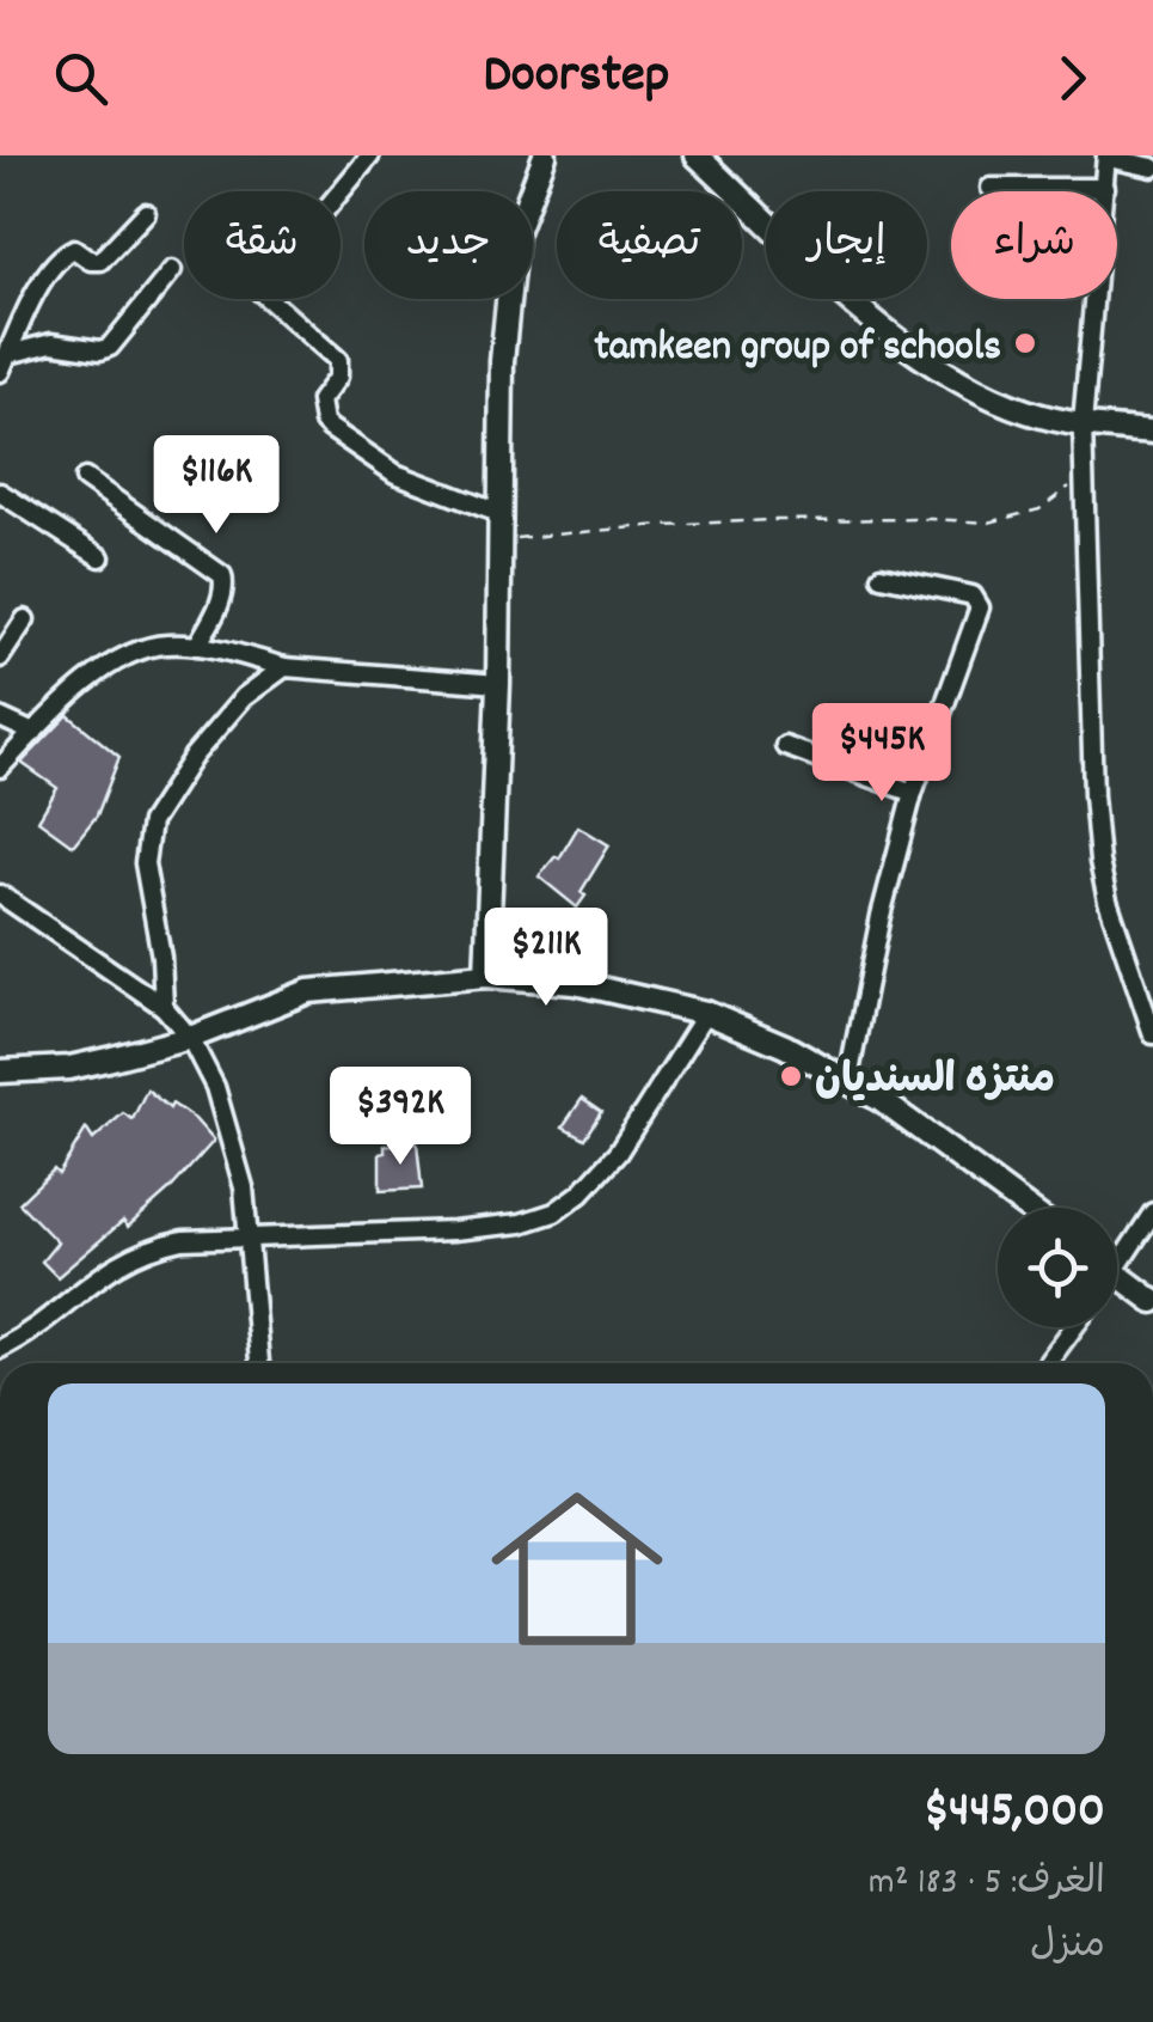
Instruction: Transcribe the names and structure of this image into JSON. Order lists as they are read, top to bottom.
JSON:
{
  "places": ["tamkeen group of schools", "منتزه السنديان"],
  "page": {
    "header": "Doorstep",
    "chip": [
      "شراء",
      "إيجار",
      "تصفية",
      "جديد",
      "شقة"
    ],
    "price": [
      "$116K",
      "$445K",
      "$211K",
      "$392K"
    ],
    "list": [
      {
        "name": "$445,000",
        "note": "الغرف: 5 · 183 m² · منزل"
      }
    ]
  }
}
